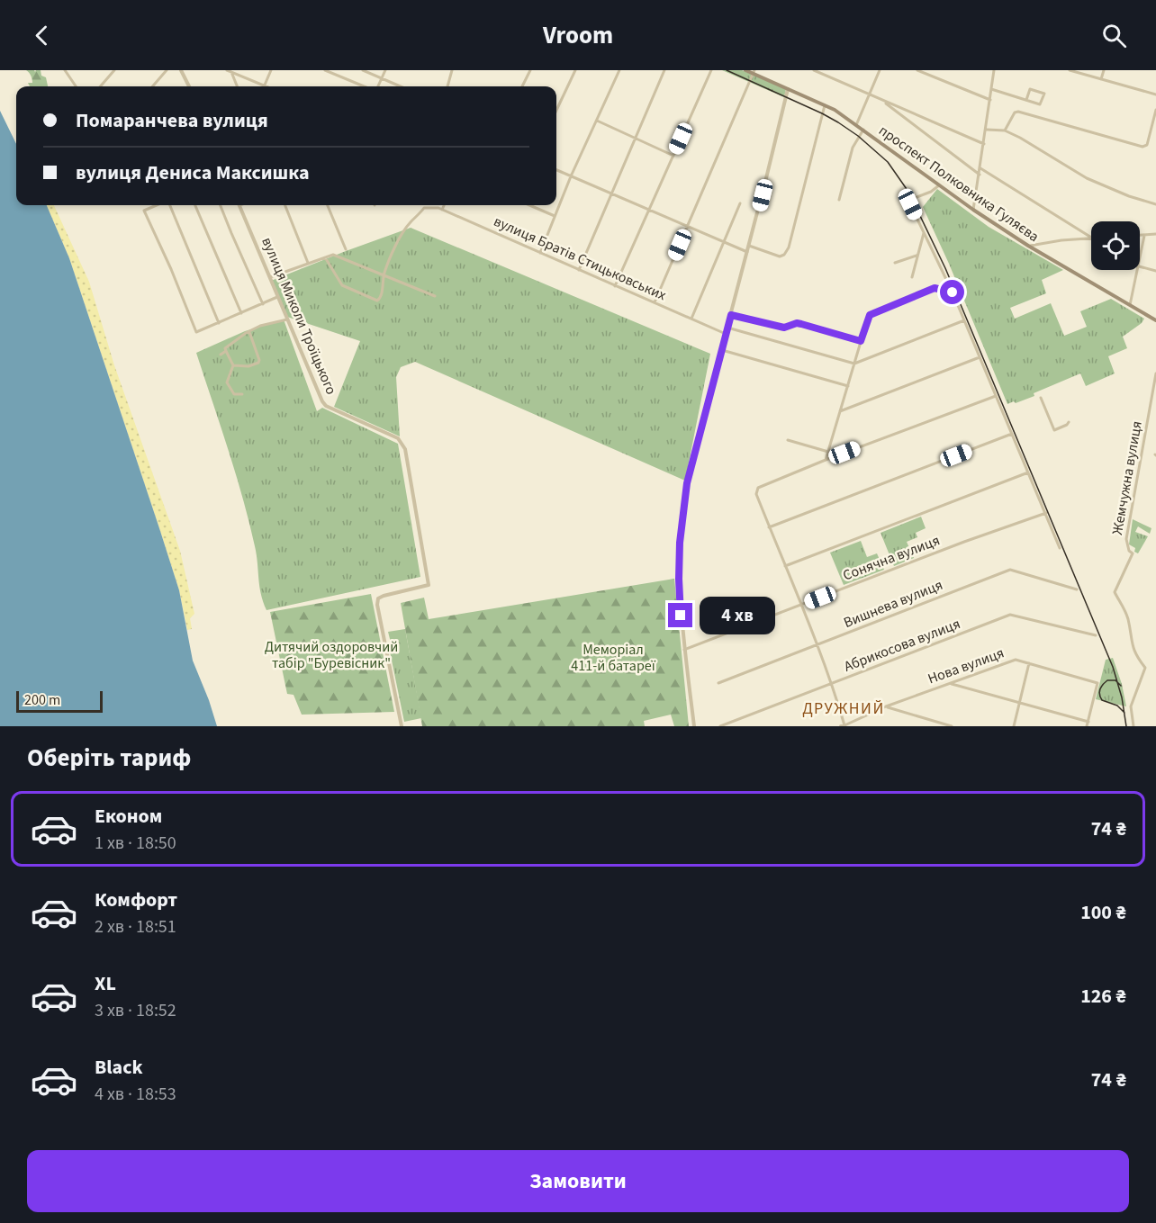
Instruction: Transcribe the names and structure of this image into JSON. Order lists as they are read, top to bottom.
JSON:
{
  "streets": {
    "main road": ["проспект Полковника Гуляєва"],
    "street": [
      "вулиця Братів Стицьковських",
      "вулиця Миколи Троїцького",
      "Жемчужна вулиця",
      "Сонячна вулиця",
      "Вишнева вулиця",
      "Абрикосова вулиця",
      "Нова вулиця"
    ]
  },
  "districts": ["ДРУЖНИЙ"],
  "parks": ["Дитячий оздоровчий табір \"Буревісник\"", "Меморіал 411-й батареї"],
  "scale_bar": "200 m",
  "page": {
    "header": "Vroom",
    "banner": ["Помаранчева вулиця", "вулиця Дениса Максишка"],
    "bubble": "4 хв",
    "scale": "200 m",
    "heading": "Оберіть тариф",
    "list": [
      {
        "name": "Економ",
        "note": "1 хв · 18:50",
        "value": "74 ₴"
      },
      {
        "name": "Комфорт",
        "note": "2 хв · 18:51",
        "value": "100 ₴"
      },
      {
        "name": "XL",
        "note": "3 хв · 18:52",
        "value": "126 ₴"
      },
      {
        "name": "Black",
        "note": "4 хв · 18:53",
        "value": "74 ₴"
      }
    ],
    "buttons": "Замовити"
  }
}
